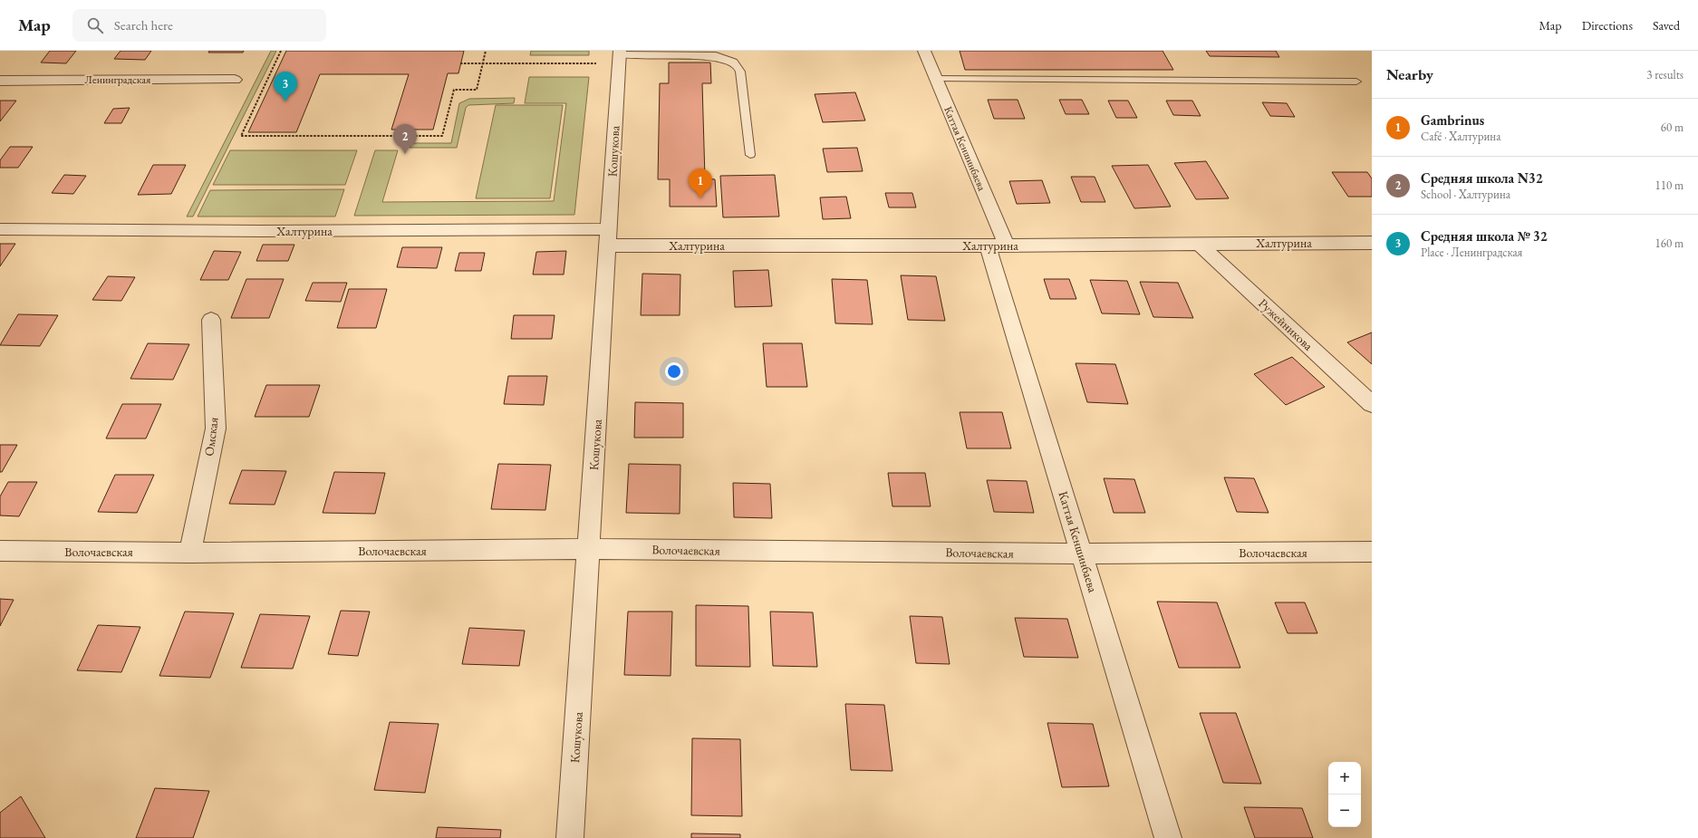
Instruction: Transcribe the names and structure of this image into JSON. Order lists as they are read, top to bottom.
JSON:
{
  "streets": {
    "street": [
      "Ленинградская",
      "Каттая Кеншинбаева",
      "Кошукова",
      "Халтурина",
      "Ружейникова",
      "Омская",
      "Волочаевская"
    ]
  },
  "crossings": [
    ["Каттая Кеншинбаева", "Халтурина"],
    ["Каттая Кеншинбаева", "Волочаевская"],
    ["Кошукова", "Халтурина"],
    ["Кошукова", "Волочаевская"],
    ["Халтурина", "Ружейникова"],
    ["Омская", "Волочаевская"]
  ],
  "page": {
    "header": "Map",
    "search": "Search here",
    "nav": ["Map", "Directions", "Saved"],
    "heading": ["Nearby", "3 results"],
    "pins": ["3", "2", "1"],
    "list": [
      {
        "mark": "1",
        "name": "Gambrinus",
        "note": "Café · Халтурина",
        "value": "60 m"
      },
      {
        "mark": "2",
        "name": "Средняя школа N32",
        "note": "School · Халтурина",
        "value": "110 m"
      },
      {
        "mark": "3",
        "name": "Средняя школа № 32",
        "note": "Place · Ленинградская",
        "value": "160 m"
      }
    ],
    "map_buttons": ["+", "−"]
  }
}
